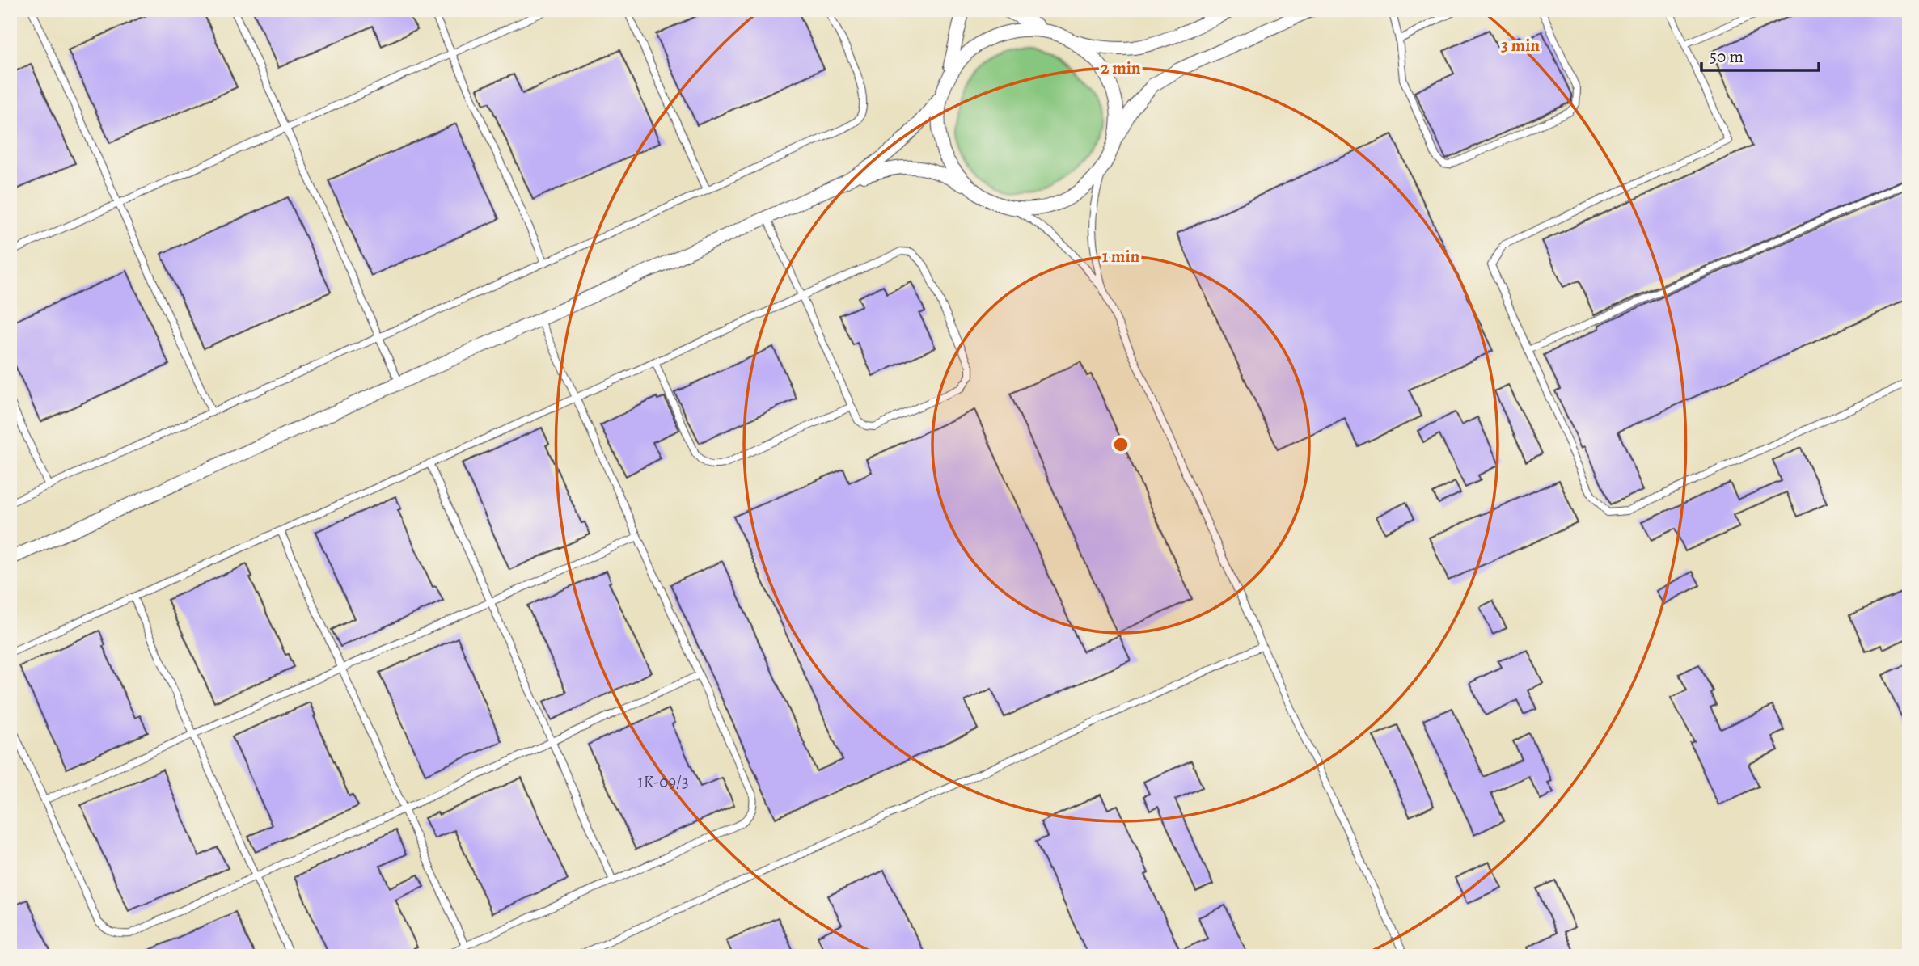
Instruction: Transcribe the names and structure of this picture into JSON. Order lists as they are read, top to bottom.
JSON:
{
  "house_numbers": ["1K-09/3"],
  "scale_bar": "50 m",
  "rings": ["3 min", "2 min", "1 min"]
}
